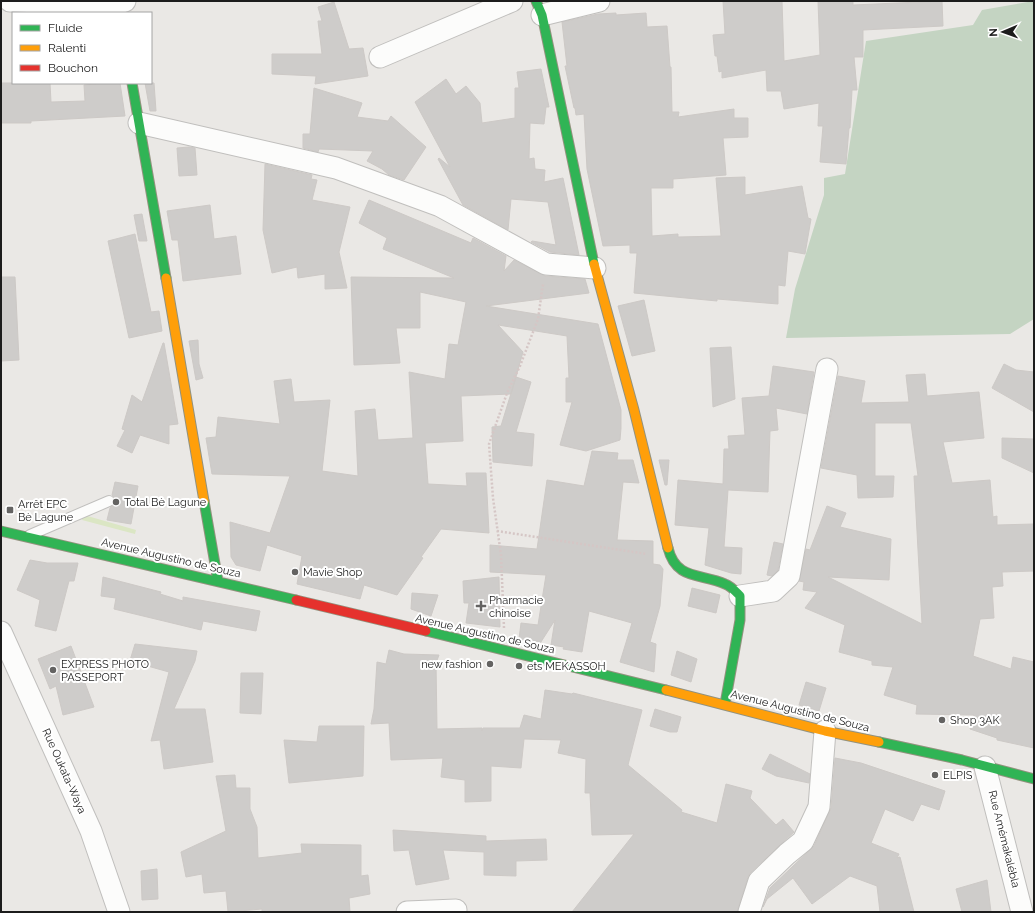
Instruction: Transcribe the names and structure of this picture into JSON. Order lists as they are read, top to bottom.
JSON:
{
  "streets": {
    "street": ["Avenue Augustino de Souza", "Rue Oukata-Waya", "Rue Amémakalébla"]
  },
  "crossings": [
    ["Avenue Augustino de Souza", "Rue Amémakalébla"]
  ],
  "places": {
    "other": [
      "Total Bè Lagune",
      "Mavie Shop",
      "new fashion",
      "ets MEKASSOH",
      "EXPRESS PHOTO PASSEPORT",
      "Shop 3AK",
      "ELPIS"
    ],
    "transit": ["Arrêt EPC Bè Lagune"],
    "health": ["Pharmacie chinoise"]
  },
  "legend": ["Fluide", "Ralenti", "Bouchon"],
  "north": "left"
}
